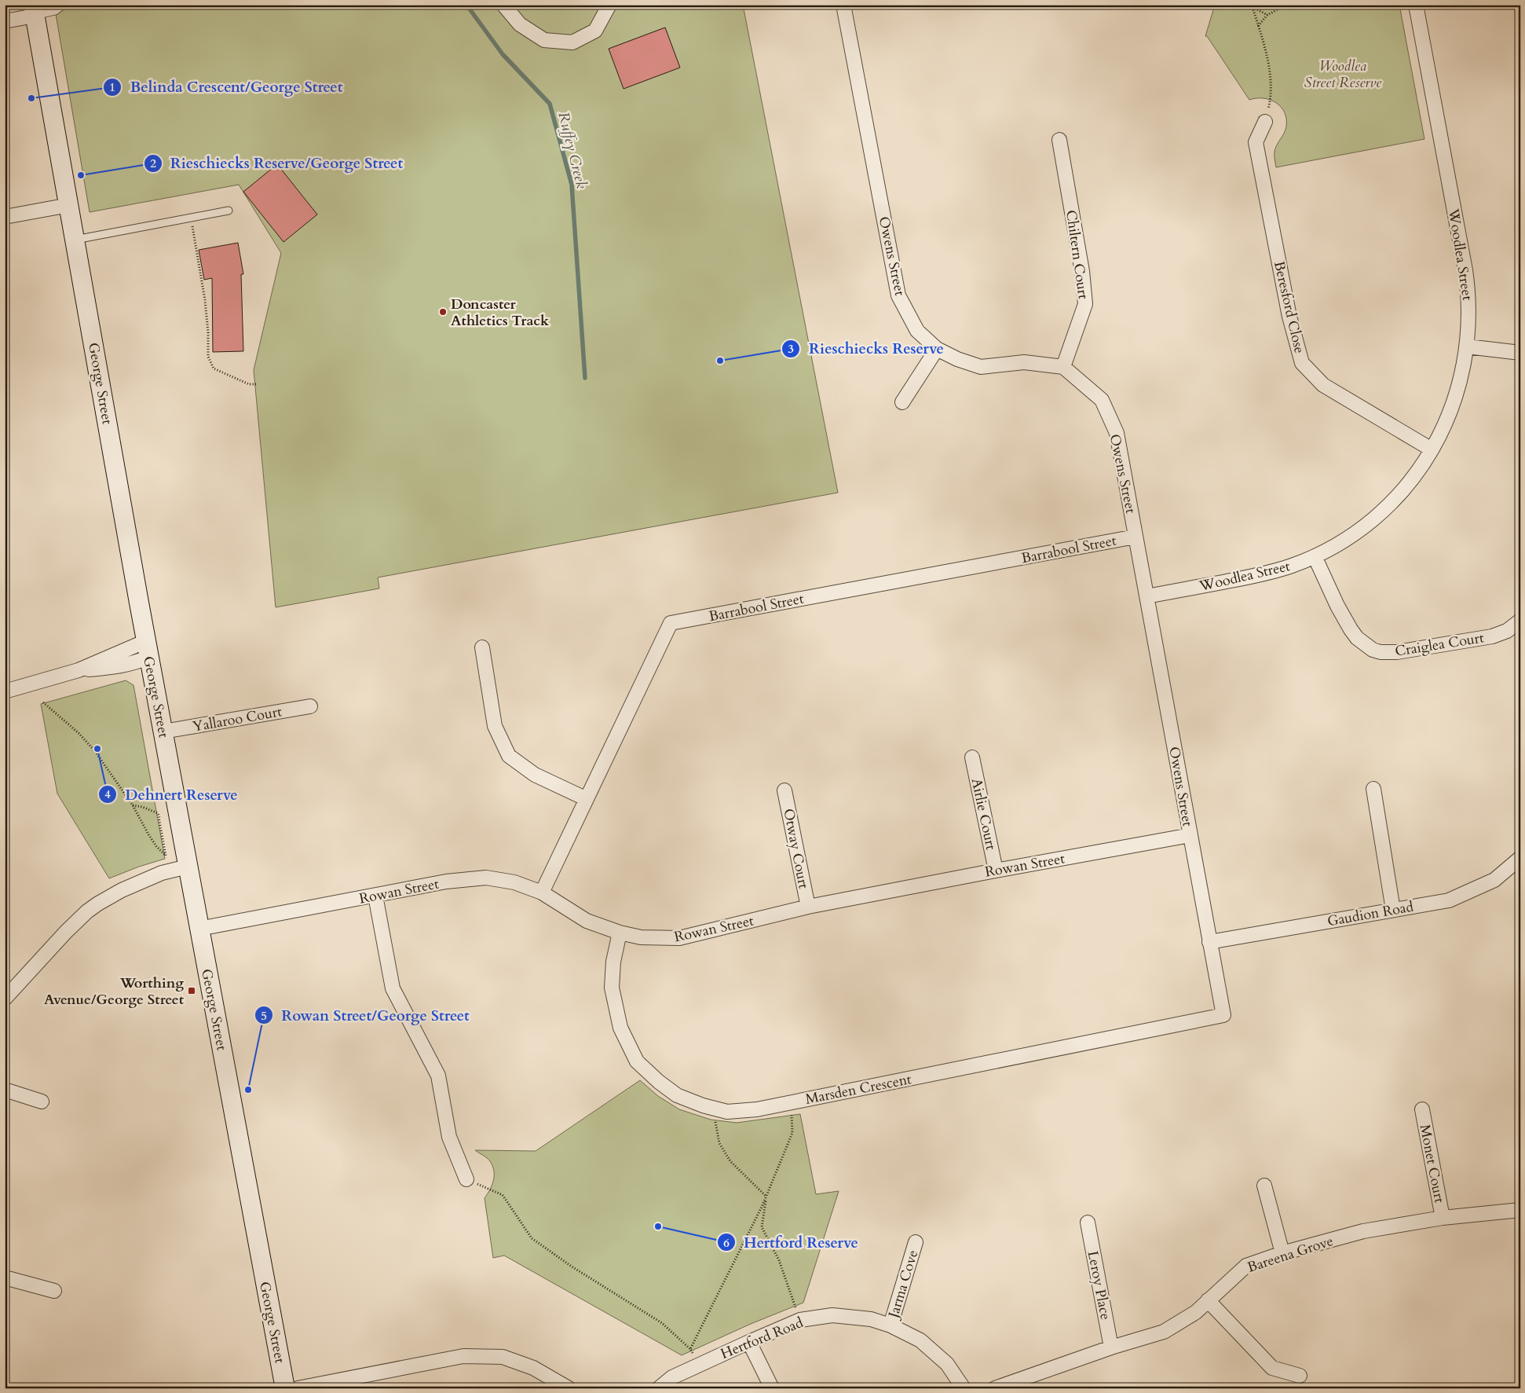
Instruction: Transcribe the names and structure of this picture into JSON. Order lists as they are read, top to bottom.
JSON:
{
  "streets": {
    "main road": ["George Street"],
    "street": [
      "Chiltern Court",
      "Woodlea Street",
      "Owens Street",
      "Beresford Close",
      "Barrabool Street",
      "Craiglea Court",
      "Yallaroo Court",
      "Airlie Court",
      "Otway Court",
      "Rowan Street",
      "Gaudion Road",
      "Marsden Crescent",
      "Monet Court",
      "Bareena Grove",
      "Jarma Cove",
      "Leroy Place",
      "Hertford Road"
    ]
  },
  "crossings": [
    ["Chiltern Court", "Owens Street"],
    ["Woodlea Street", "Owens Street"],
    ["Woodlea Street", "Beresford Close"],
    ["Woodlea Street", "Craiglea Court"],
    ["Owens Street", "Barrabool Street"],
    ["Owens Street", "Rowan Street"],
    ["Owens Street", "Gaudion Road"],
    ["Owens Street", "Marsden Crescent"],
    ["George Street", "Yallaroo Court"],
    ["George Street", "Rowan Street"],
    ["Barrabool Street", "Rowan Street"],
    ["Airlie Court", "Rowan Street"],
    ["Otway Court", "Rowan Street"],
    ["Rowan Street", "Marsden Crescent"],
    ["Monet Court", "Bareena Grove"],
    ["Bareena Grove", "Leroy Place"],
    ["Jarma Cove", "Hertford Road"]
  ],
  "water": ["Ruffey Creek"],
  "parks": ["Woodlea Street Reserve"],
  "places": {
    "other": [
      "Belinda Crescent/George Street",
      "Rieschiecks Reserve/George Street",
      "Doncaster Athletics Track",
      "Rieschiecks Reserve",
      "Dehnert Reserve",
      "Rowan Street/George Street",
      "Hertford Reserve"
    ],
    "transit": ["Worthing Avenue/George Street"]
  }
}
